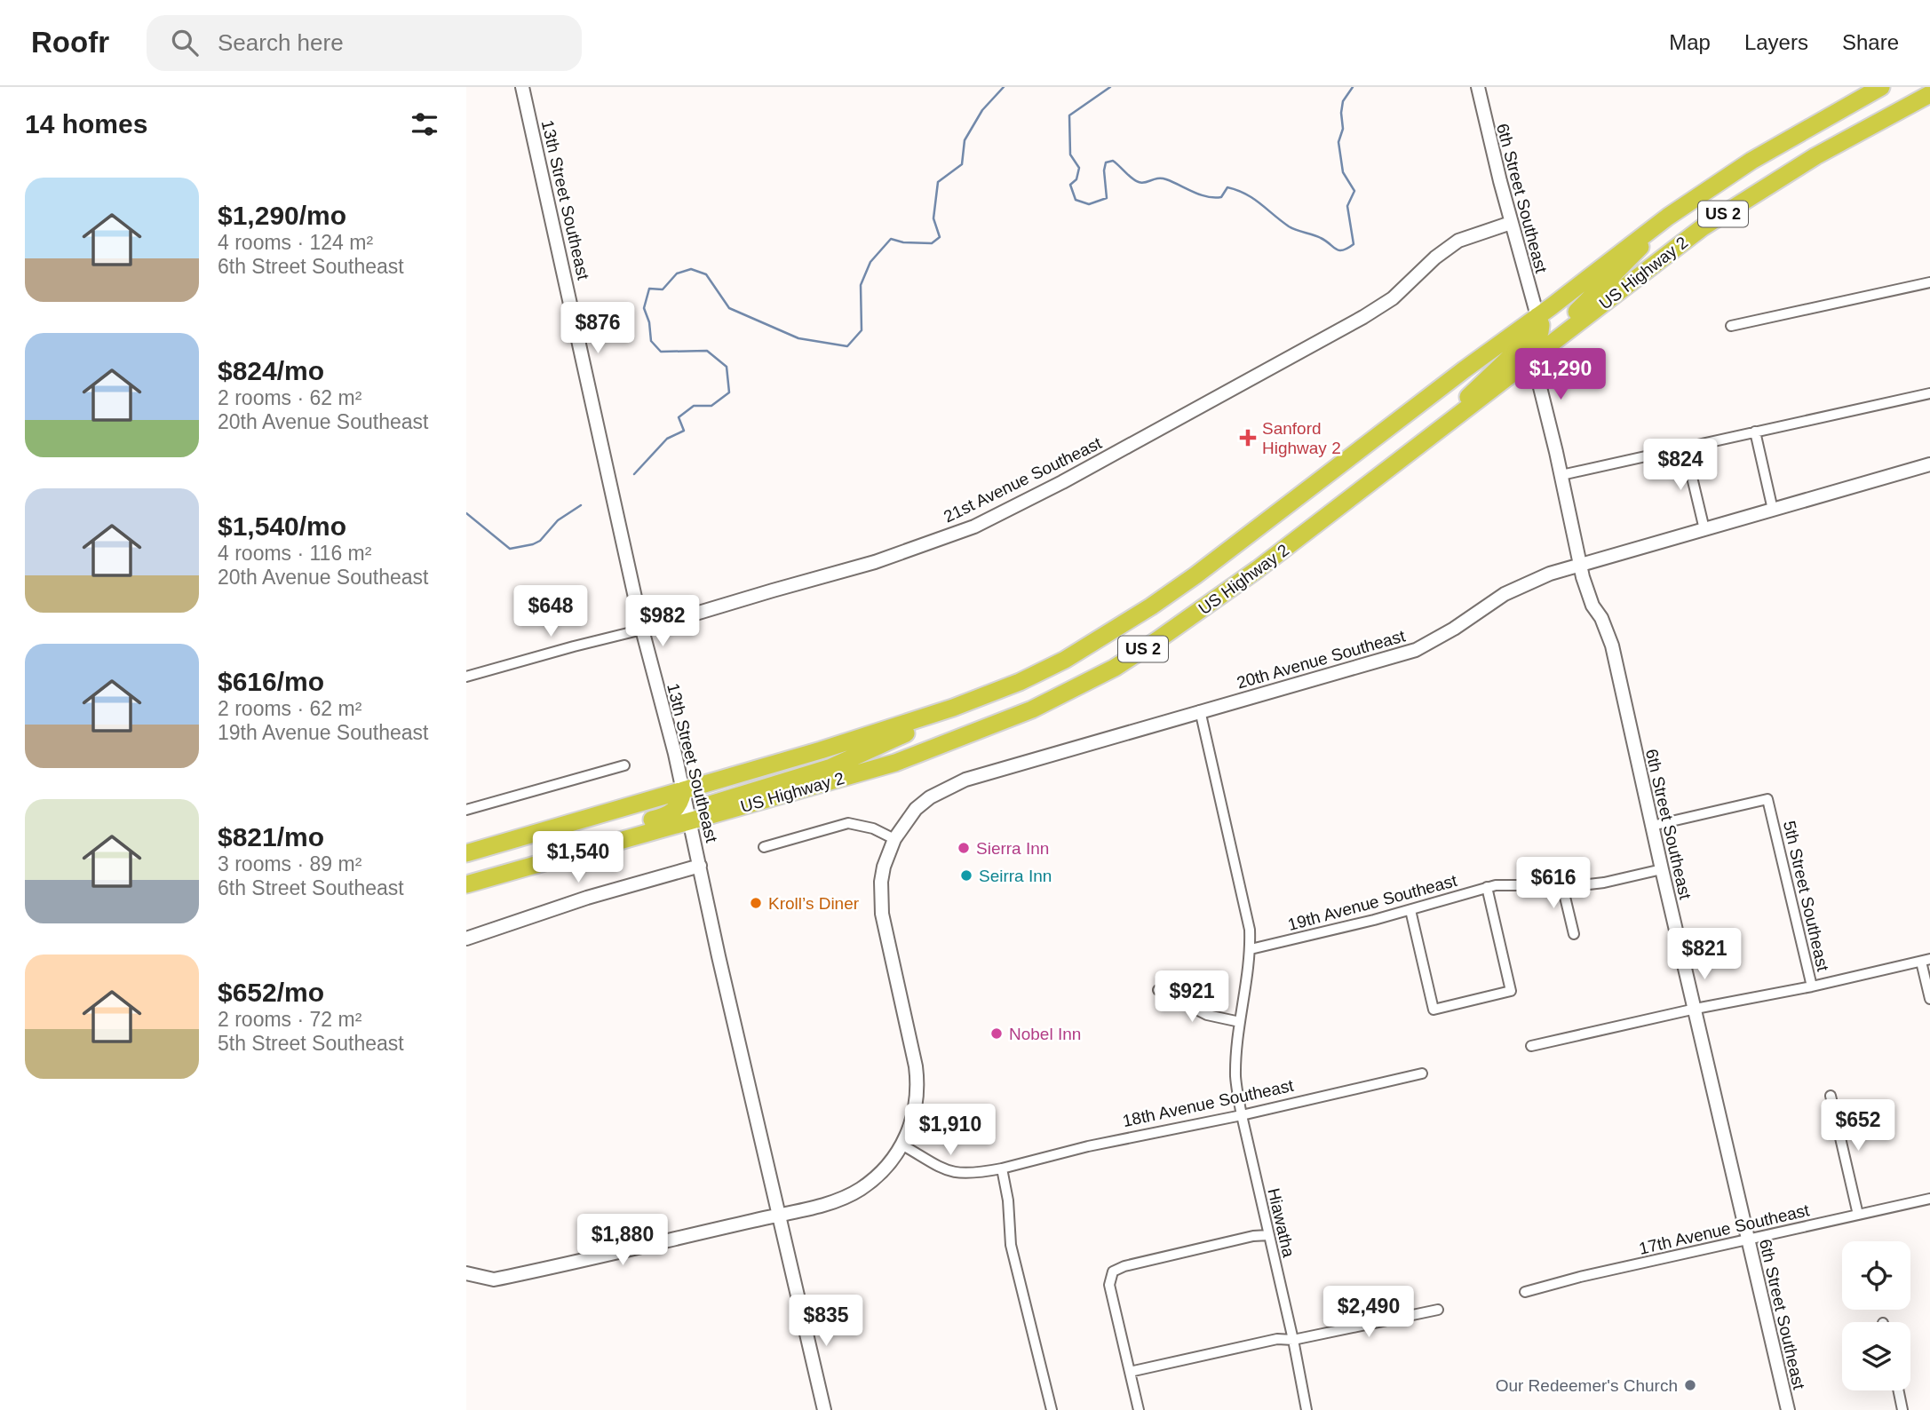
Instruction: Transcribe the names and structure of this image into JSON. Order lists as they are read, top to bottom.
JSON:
{
  "streets": {
    "highway": ["US 2", "US Highway 2"],
    "street": [
      "6th Street Southeast",
      "13th Street Southeast",
      "21st Avenue Southeast",
      "20th Avenue Southeast",
      "5th Street Southeast",
      "19th Avenue Southeast",
      "18th Avenue Southeast",
      "Hiawatha",
      "17th Avenue Southeast"
    ]
  },
  "crossings": [
    ["6th Street Southeast", "US Highway 2"],
    ["6th Street Southeast", "21st Avenue Southeast"],
    ["6th Street Southeast", "20th Avenue Southeast"],
    ["6th Street Southeast", "5th Street Southeast"],
    ["6th Street Southeast", "19th Avenue Southeast"],
    ["6th Street Southeast", "17th Avenue Southeast"],
    ["13th Street Southeast", "US Highway 2"],
    ["13th Street Southeast", "21st Avenue Southeast"],
    ["18th Avenue Southeast", "Hiawatha"]
  ],
  "places": {
    "health": ["Sanford Highway 2"],
    "other": [
      "Sierra Inn",
      "Seirra Inn",
      "Kroll’s Diner",
      "Nobel Inn",
      "Our Redeemer's Church"
    ]
  },
  "page": {
    "header": "Roofr",
    "search": "Search here",
    "nav": ["Map", "Layers", "Share"],
    "heading": "14 homes",
    "list": [
      {
        "name": "$1,290/mo",
        "note": "4 rooms · 124 m² · 6th Street Southeast"
      },
      {
        "name": "$824/mo",
        "note": "2 rooms · 62 m² · 20th Avenue Southeast"
      },
      {
        "name": "$1,540/mo",
        "note": "4 rooms · 116 m² · 20th Avenue Southeast"
      },
      {
        "name": "$616/mo",
        "note": "2 rooms · 62 m² · 19th Avenue Southeast"
      },
      {
        "name": "$821/mo",
        "note": "3 rooms · 89 m² · 6th Street Southeast"
      },
      {
        "name": "$652/mo",
        "note": "2 rooms · 72 m² · 5th Street Southeast"
      }
    ],
    "price": [
      "$876",
      "$1,290",
      "$824",
      "$648",
      "$982",
      "$1,540",
      "$616",
      "$821",
      "$921",
      "$652",
      "$1,910",
      "$1,880",
      "$2,490",
      "$835"
    ]
  }
}
